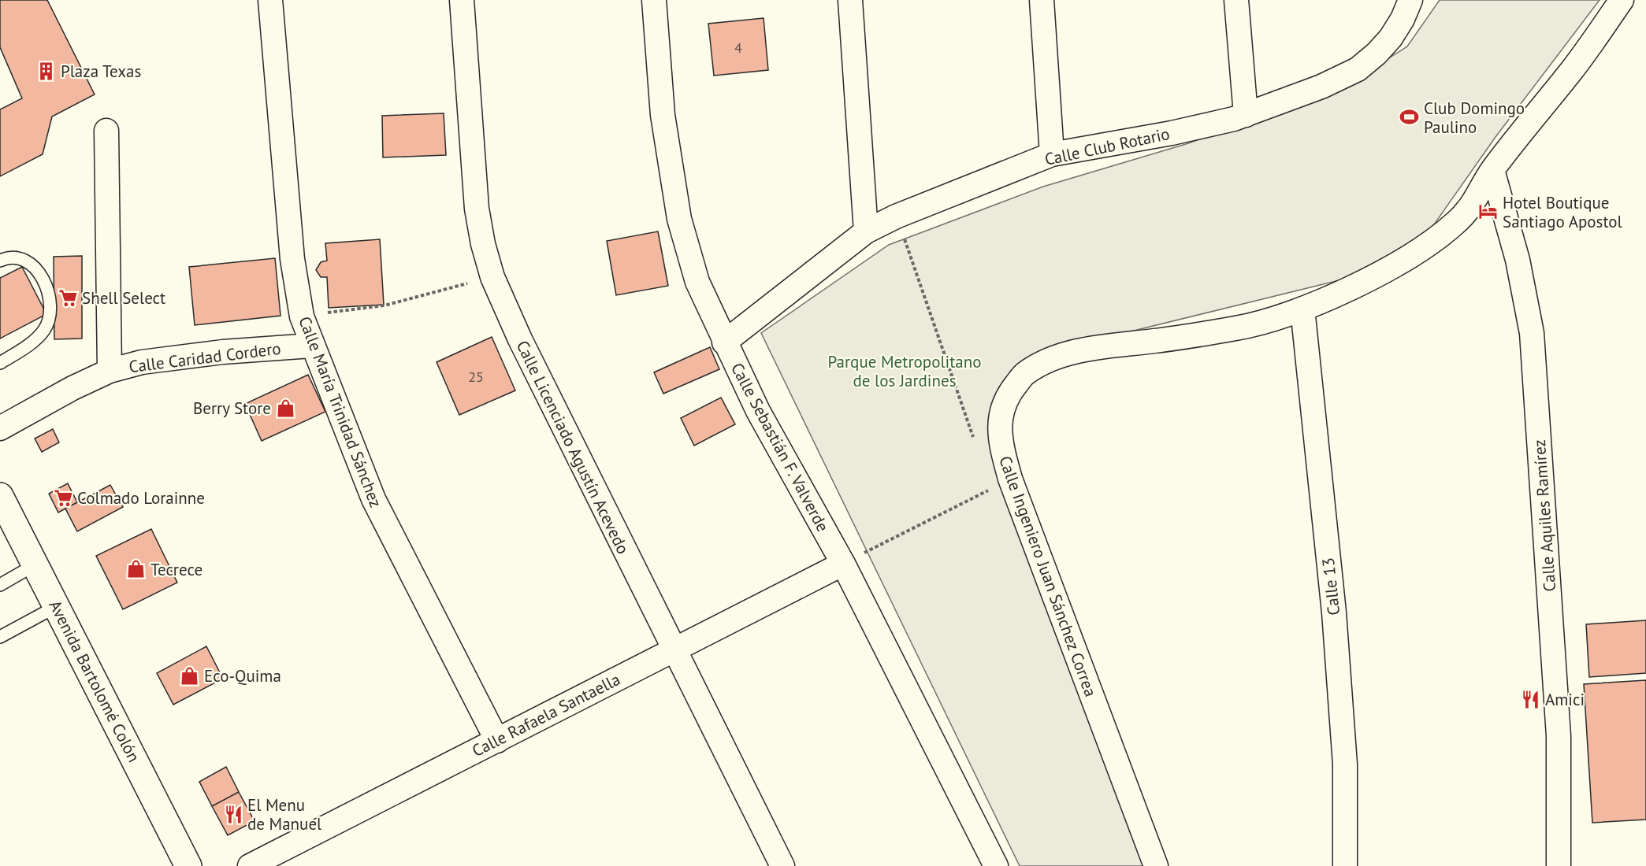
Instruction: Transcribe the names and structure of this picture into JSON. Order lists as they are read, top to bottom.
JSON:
{
  "streets": {
    "main road": ["Avenida Bartolomé Colón"],
    "street": [
      "Calle Club Rotario",
      "Calle Caridad Cordero",
      "Calle María Trinidad Sánchez",
      "Calle Licenciado Agustín Acevedo",
      "Calle Sebastián F. Valverde",
      "Calle Aquiles Ramírez",
      "Calle Ingeniero Juan Sánchez Correa",
      "Calle 13",
      "Calle Rafaela Santaella"
    ]
  },
  "crossings": [
    ["Calle Club Rotario", "Calle Sebastián F. Valverde"],
    ["Calle Caridad Cordero", "Calle María Trinidad Sánchez"],
    ["Calle María Trinidad Sánchez", "Calle Rafaela Santaella"],
    ["Calle Licenciado Agustín Acevedo", "Calle Rafaela Santaella"],
    ["Calle Sebastián F. Valverde", "Calle Rafaela Santaella"],
    ["Calle Aquiles Ramírez", "Calle Ingeniero Juan Sánchez Correa"],
    ["Calle Ingeniero Juan Sánchez Correa", "Calle 13"]
  ],
  "parks": ["Parque Metropolitano de los Jardines"],
  "places": {
    "building": ["Plaza Texas"],
    "sports": ["Club Domingo Paulino"],
    "hotel": ["Hotel Boutique Santiago Apostol"],
    "supermarket": ["Shell Select", "Colmado Lorainne"],
    "shop": ["Berry Store", "Tecrece", "Eco-Quima"],
    "restaurant": ["Amici", "El Menu de Manuel"]
  },
  "house_numbers": ["4", "25"]
}
